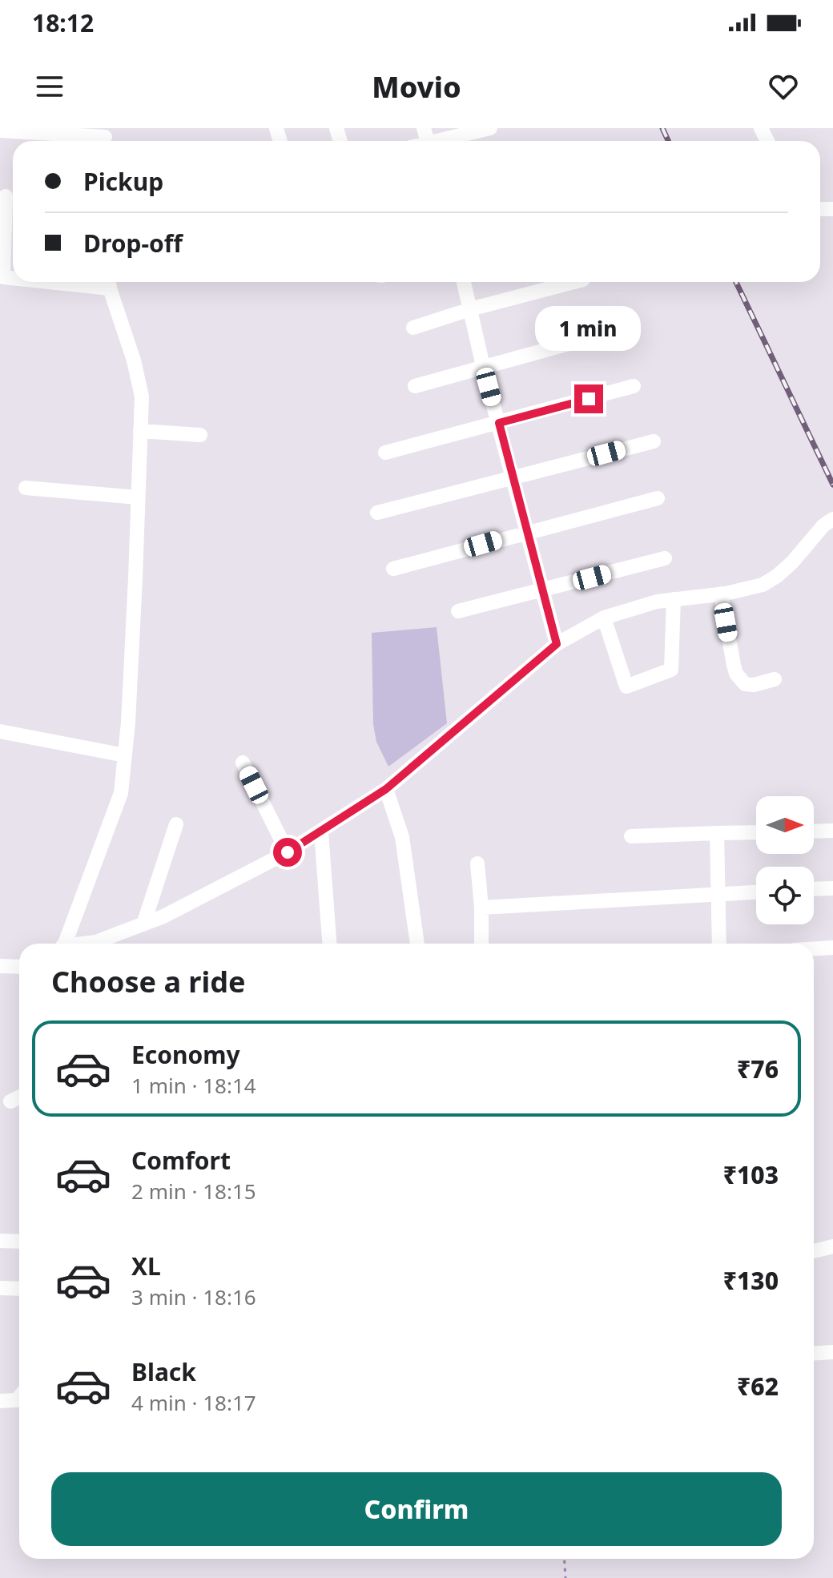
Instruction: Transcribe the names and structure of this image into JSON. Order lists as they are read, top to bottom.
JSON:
{
  "north": "right",
  "page": {
    "status": "18:12",
    "header": "Movio",
    "banner": ["Pickup", "Drop-off"],
    "bubble": "1 min",
    "heading": "Choose a ride",
    "list": [
      {
        "name": "Economy",
        "note": "1 min · 18:14",
        "value": "₹76"
      },
      {
        "name": "Comfort",
        "note": "2 min · 18:15",
        "value": "₹103"
      },
      {
        "name": "XL",
        "note": "3 min · 18:16",
        "value": "₹130"
      },
      {
        "name": "Black",
        "note": "4 min · 18:17",
        "value": "₹62"
      }
    ],
    "buttons": "Confirm"
  }
}
